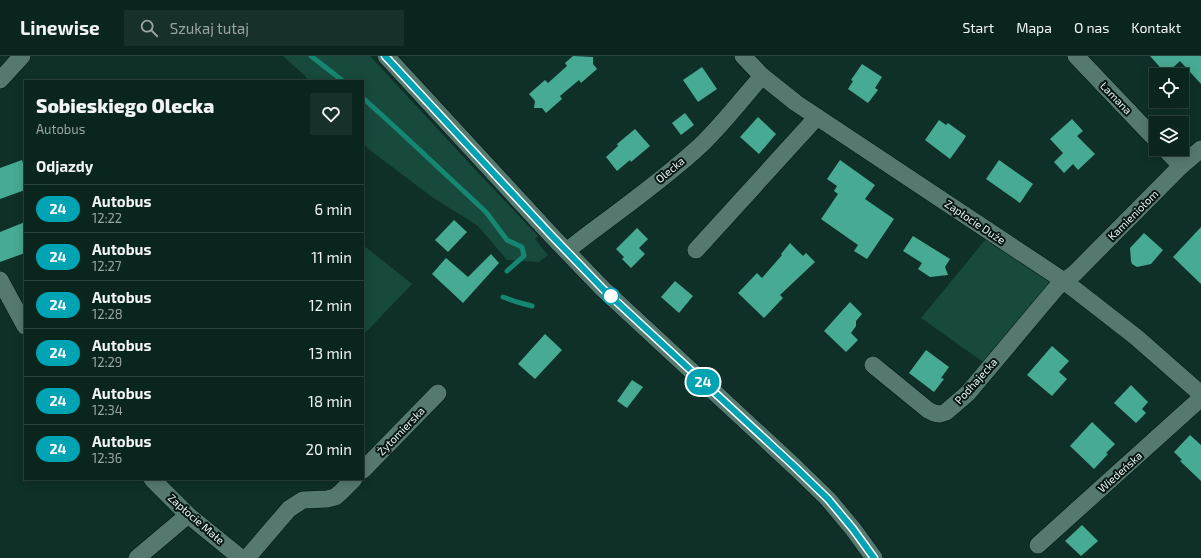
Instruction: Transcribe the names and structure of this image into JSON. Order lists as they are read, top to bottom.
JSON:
{
  "streets": {
    "street": [
      "Łamana",
      "Olecka",
      "Kamieniołom",
      "Zapłocie Duże",
      "Podhajecka",
      "Żytomierska",
      "Wiedeńska",
      "Zapłocie Małe"
    ]
  },
  "crossings": [
    ["Olecka", "Zapłocie Duże"],
    ["Kamieniołom", "Zapłocie Duże"],
    ["Kamieniołom", "Podhajecka"],
    ["Zapłocie Duże", "Podhajecka"]
  ],
  "lines": ["bus line 24"],
  "page": {
    "header": "Linewise",
    "search": "Szukaj tutaj",
    "nav": [
      "Start",
      "Mapa",
      "O nas",
      "Kontakt"
    ],
    "on_map": "24",
    "heading": [
      ["Sobieskiego Olecka", "Autobus"],
      "Odjazdy"
    ],
    "list": [
      {
        "mark": "24",
        "name": "Autobus",
        "note": "12:22",
        "value": "6 min"
      },
      {
        "mark": "24",
        "name": "Autobus",
        "note": "12:27",
        "value": "11 min"
      },
      {
        "mark": "24",
        "name": "Autobus",
        "note": "12:28",
        "value": "12 min"
      },
      {
        "mark": "24",
        "name": "Autobus",
        "note": "12:29",
        "value": "13 min"
      },
      {
        "mark": "24",
        "name": "Autobus",
        "note": "12:34",
        "value": "18 min"
      },
      {
        "mark": "24",
        "name": "Autobus",
        "note": "12:36",
        "value": "20 min"
      }
    ]
  }
}
